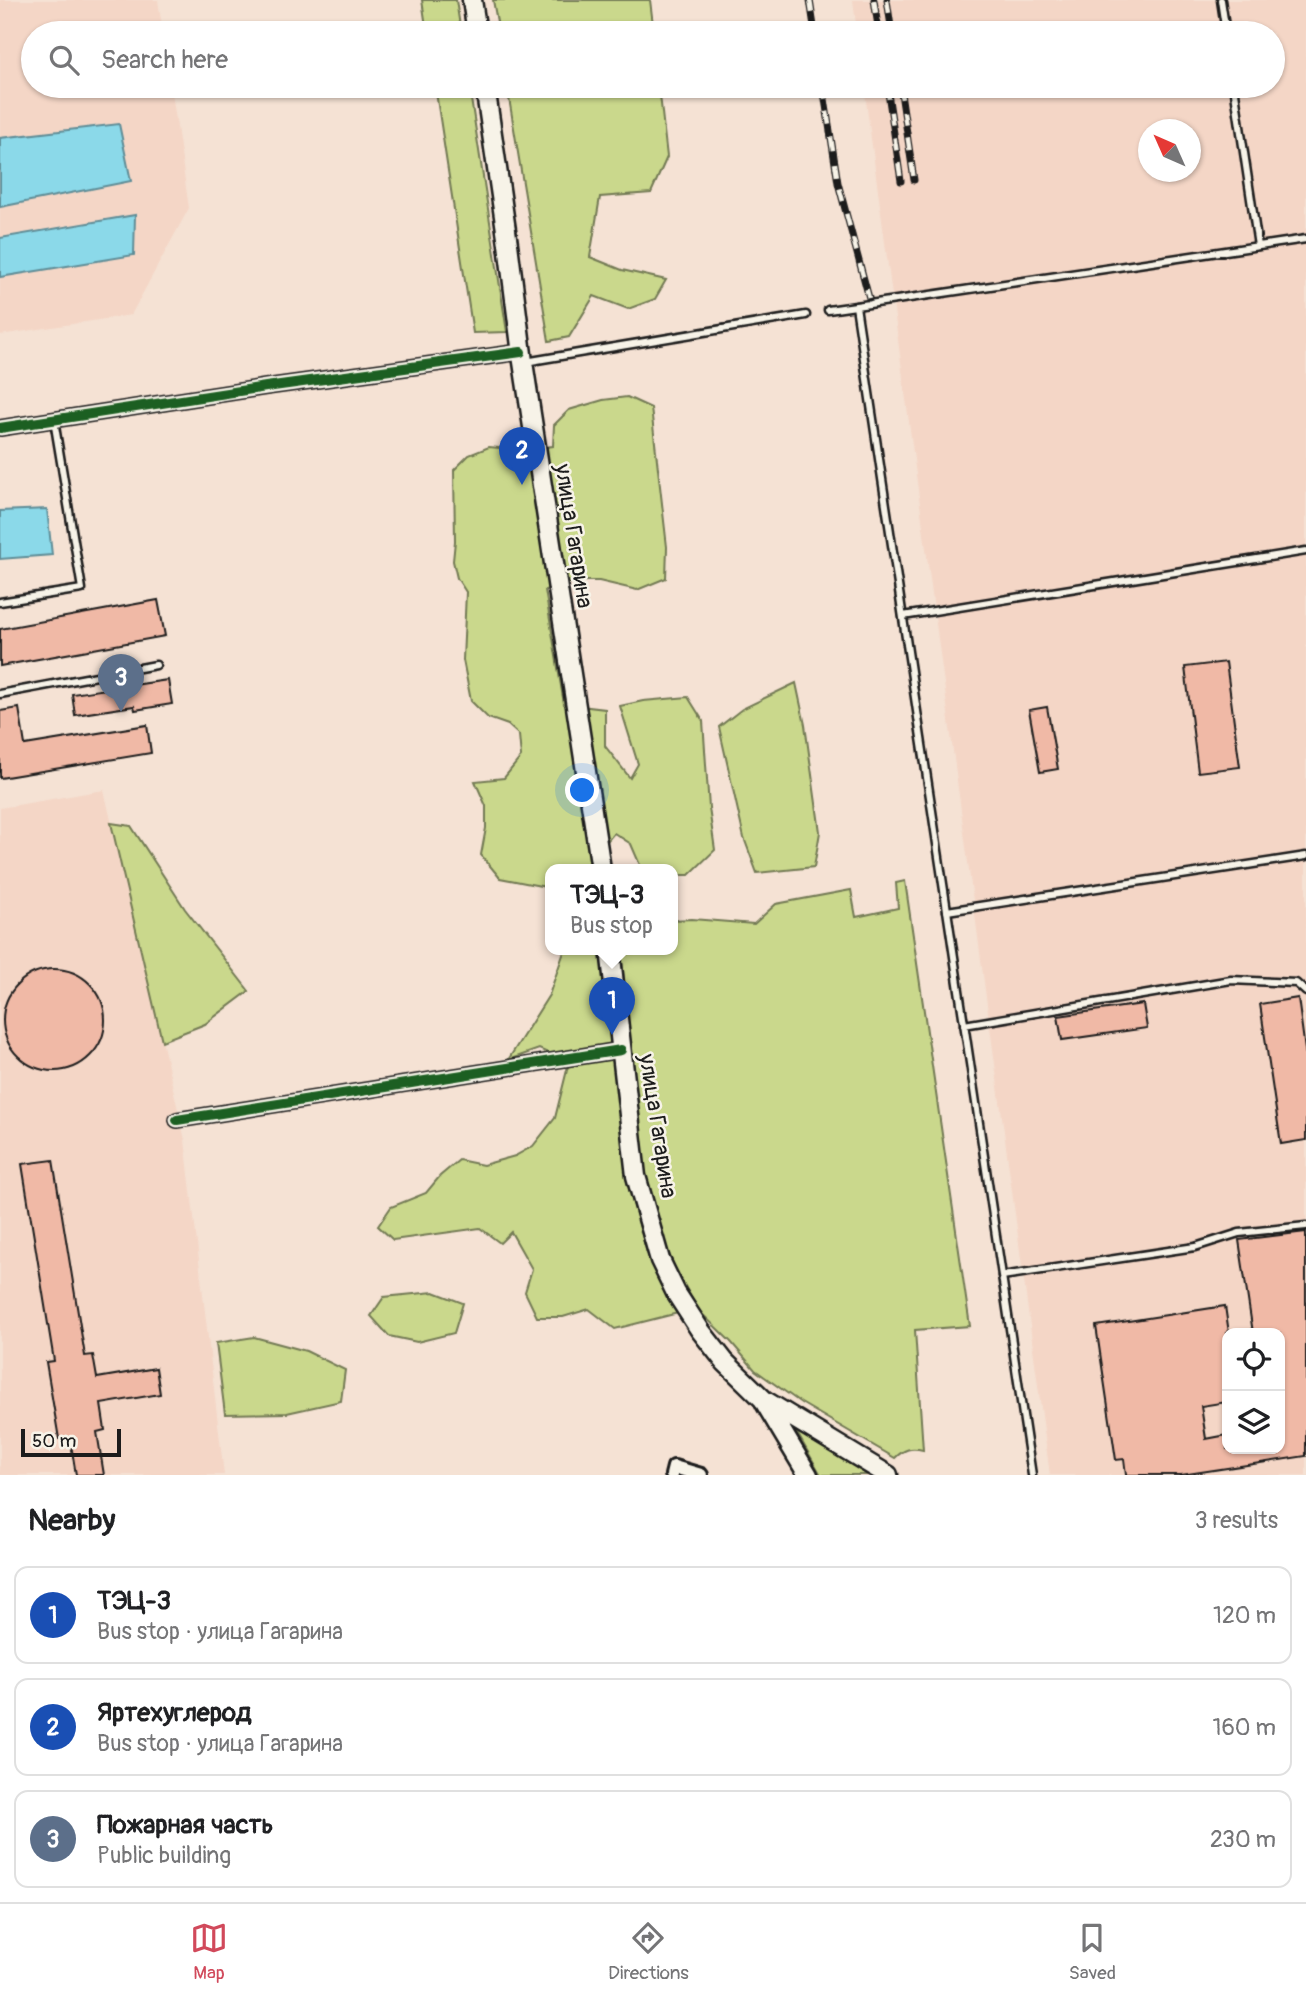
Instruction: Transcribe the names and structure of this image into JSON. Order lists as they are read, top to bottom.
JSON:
{
  "streets": {
    "main road": ["улица Гагарина"]
  },
  "scale_bar": "50 m",
  "north": "top left",
  "page": {
    "search": "Search here",
    "pins": ["2", "3", "1"],
    "popup": ["ТЭЦ-3", "Bus stop"],
    "scale": "50 m",
    "heading": ["Nearby", "3 results"],
    "list": [
      {
        "mark": "1",
        "name": "ТЭЦ-3",
        "note": "Bus stop · улица Гагарина",
        "value": "120 m"
      },
      {
        "mark": "2",
        "name": "Яртехуглерод",
        "note": "Bus stop · улица Гагарина",
        "value": "160 m"
      },
      {
        "mark": "3",
        "name": "Пожарная часть",
        "note": "Public building",
        "value": "230 m"
      }
    ],
    "nav": ["Map", "Directions", "Saved"]
  }
}
